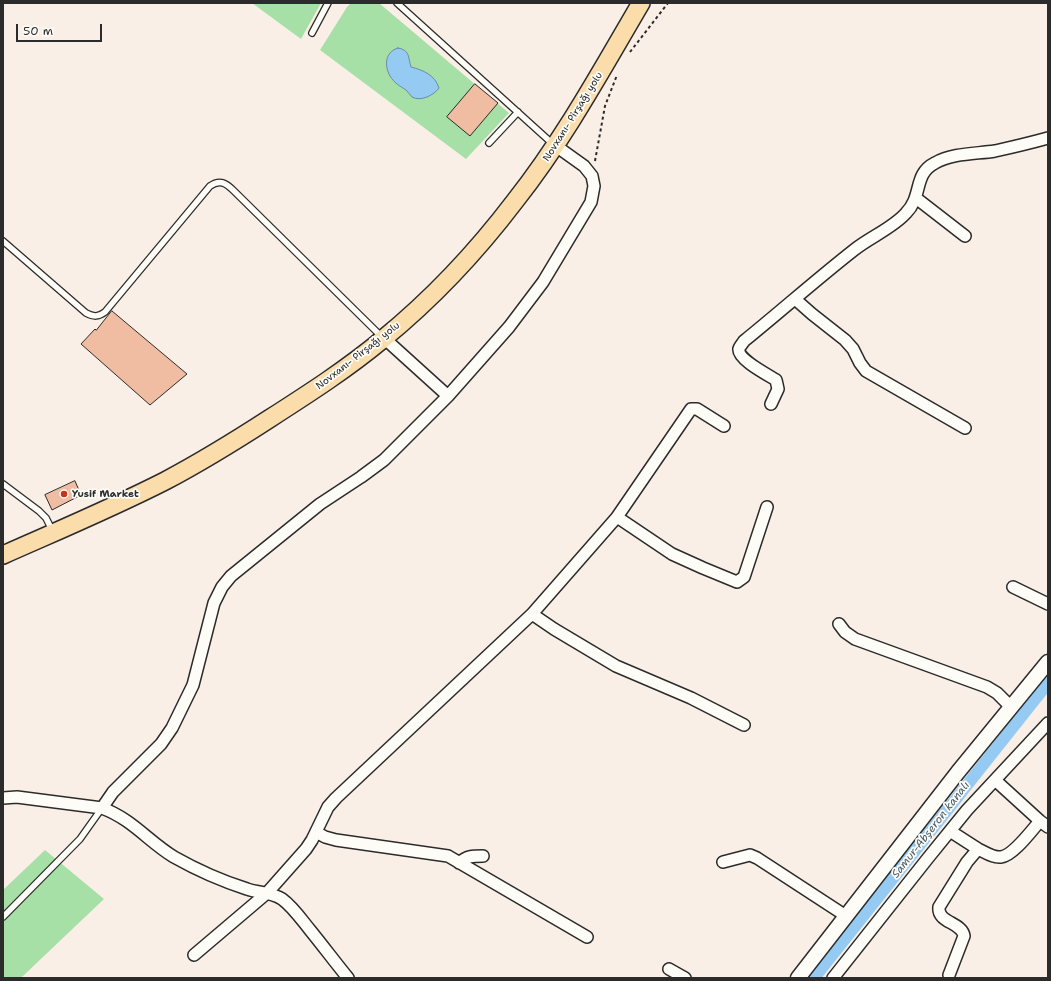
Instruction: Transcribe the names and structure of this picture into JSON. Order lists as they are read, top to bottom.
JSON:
{
  "streets": {
    "main road": ["Novxanı- Pirşağı yolu"]
  },
  "water": ["Samur-Abşeron kanalı"],
  "places": ["Yusif Market"],
  "scale_bar": "50 m"
}
